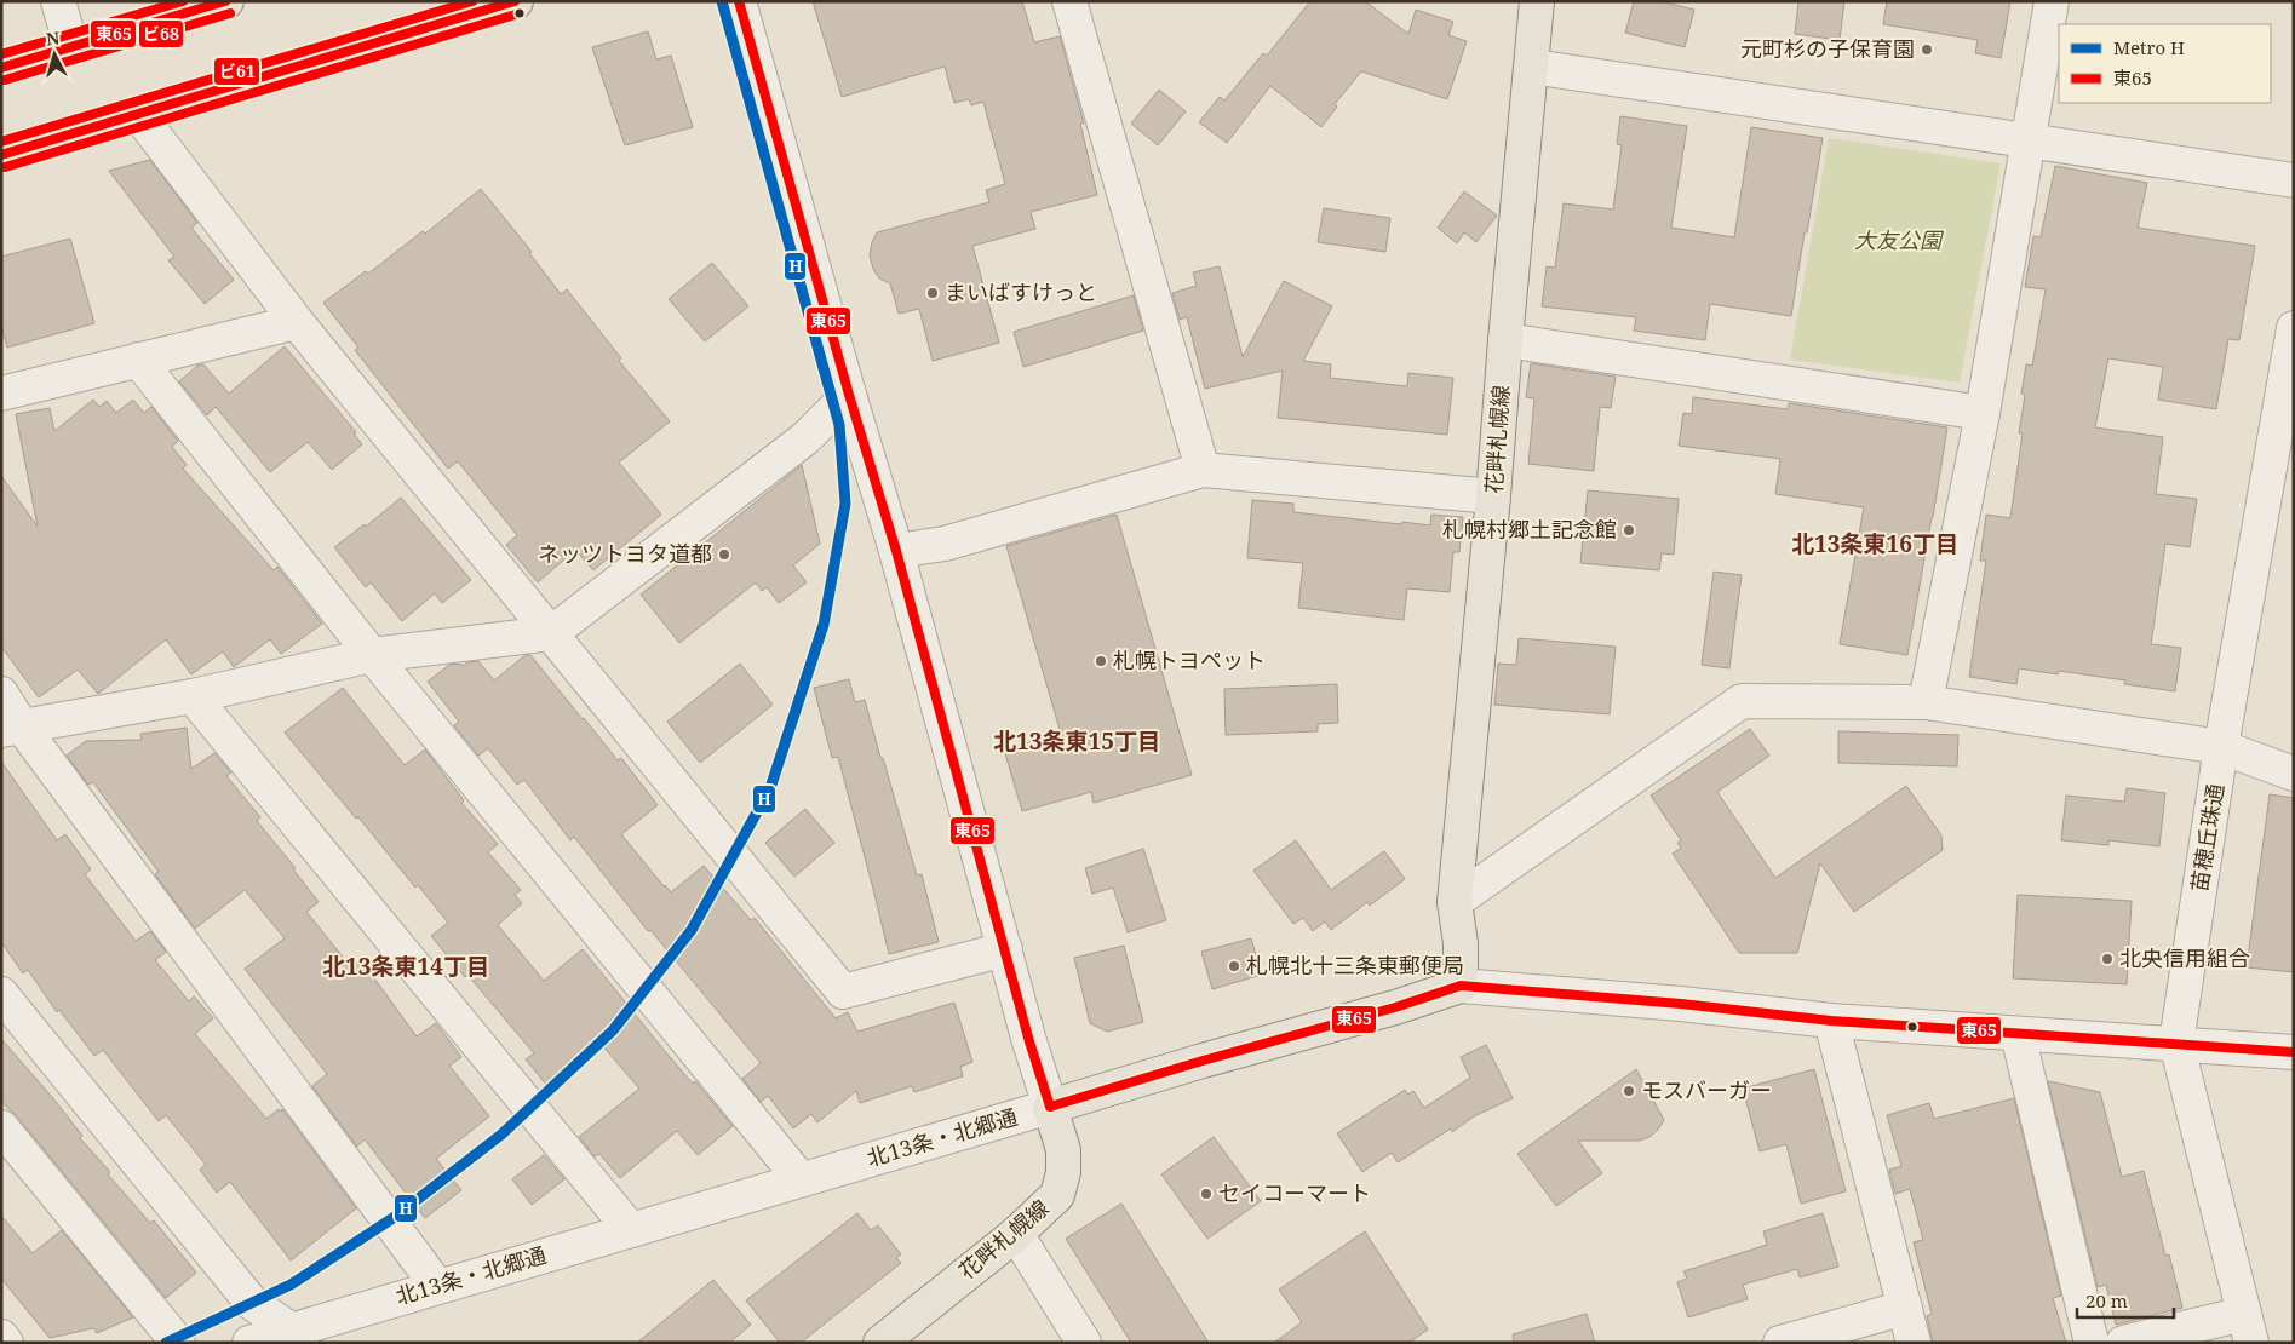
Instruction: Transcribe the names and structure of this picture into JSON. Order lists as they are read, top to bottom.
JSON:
{
  "streets": {
    "main road": ["花畔札幌線", "北13条・北郷通"],
    "street": ["苗穂丘珠通"]
  },
  "crossings": [
    ["花畔札幌線", "北13条・北郷通"],
    ["苗穂丘珠通", "北13条・北郷通"]
  ],
  "districts": ["北13条東16丁目", "北13条東15丁目", "北13条東14丁目"],
  "parks": ["大友公園"],
  "places": [
    "元町杉の子保育園",
    "まいばすけっと",
    "札幌村郷土記念館",
    "ネッツトヨタ道都",
    "札幌トヨペット",
    "北央信用組合",
    "札幌北十三条東郵便局",
    "モスバーガー",
    "セイコーマート"
  ],
  "lines": [
    "metro line H",
    "transit line 東65",
    "transit line ビ61",
    "transit line ビ68"
  ],
  "legend": ["Metro H", "東65"],
  "scale_bar": "20 m",
  "north": "top"
}
